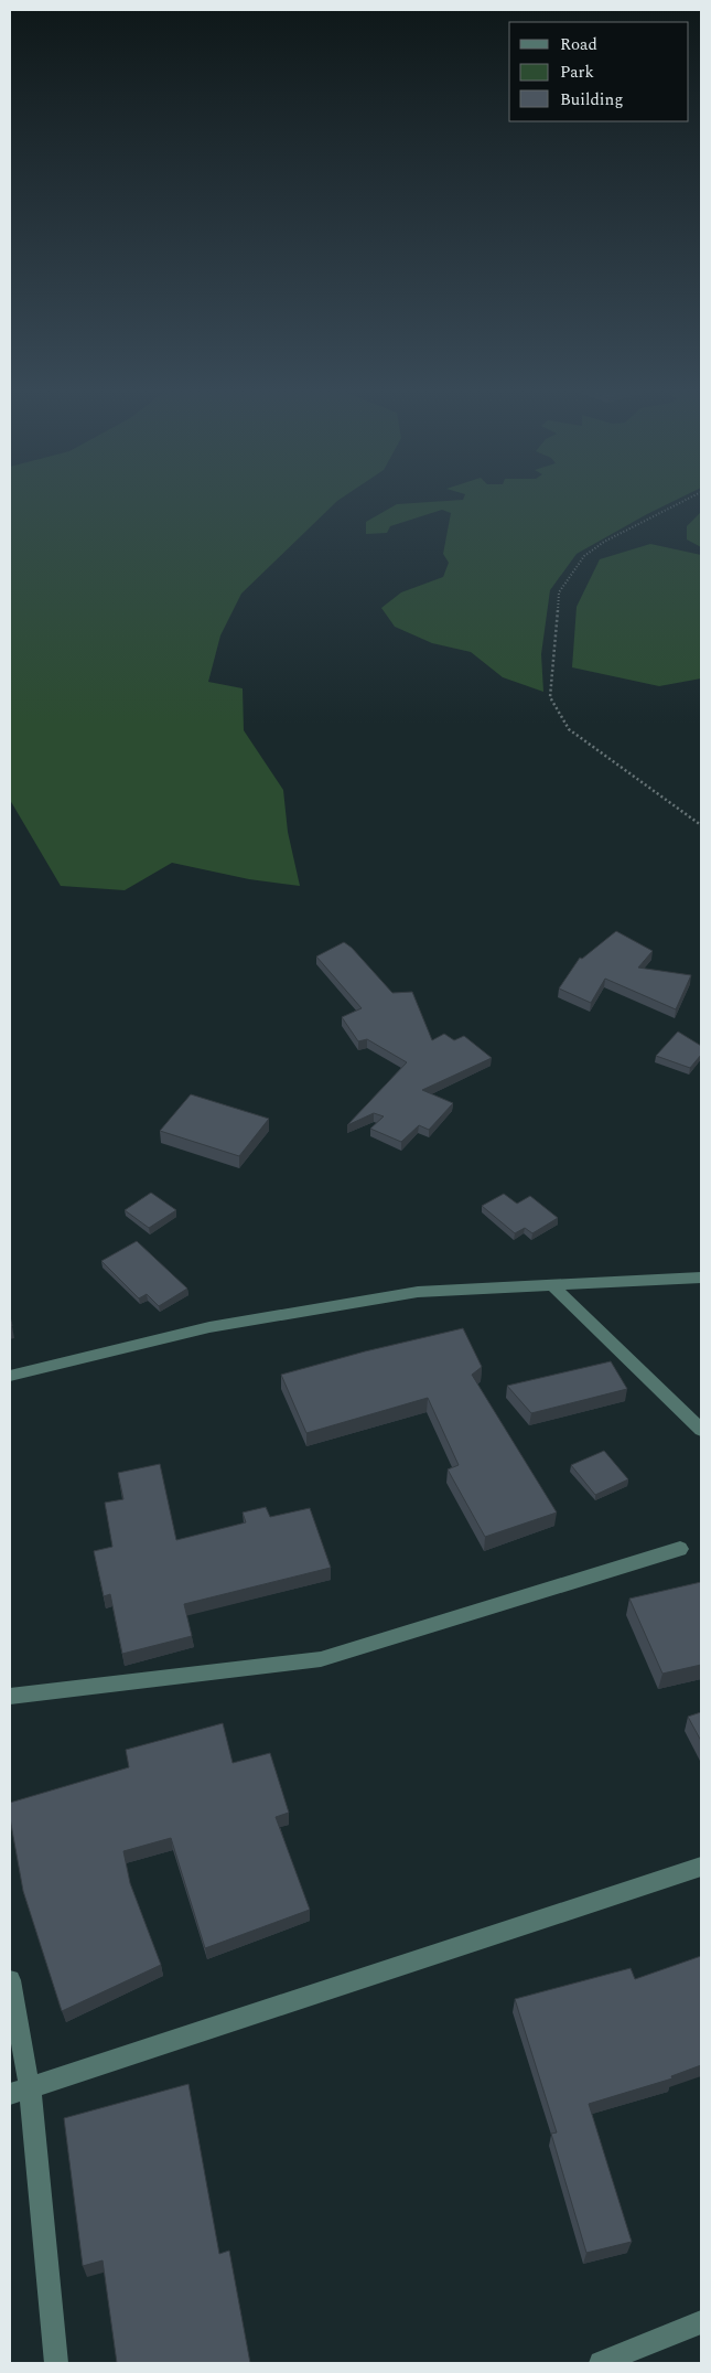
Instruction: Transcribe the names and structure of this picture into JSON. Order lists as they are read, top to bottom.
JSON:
{
  "legend": ["Road", "Park", "Building"]
}
